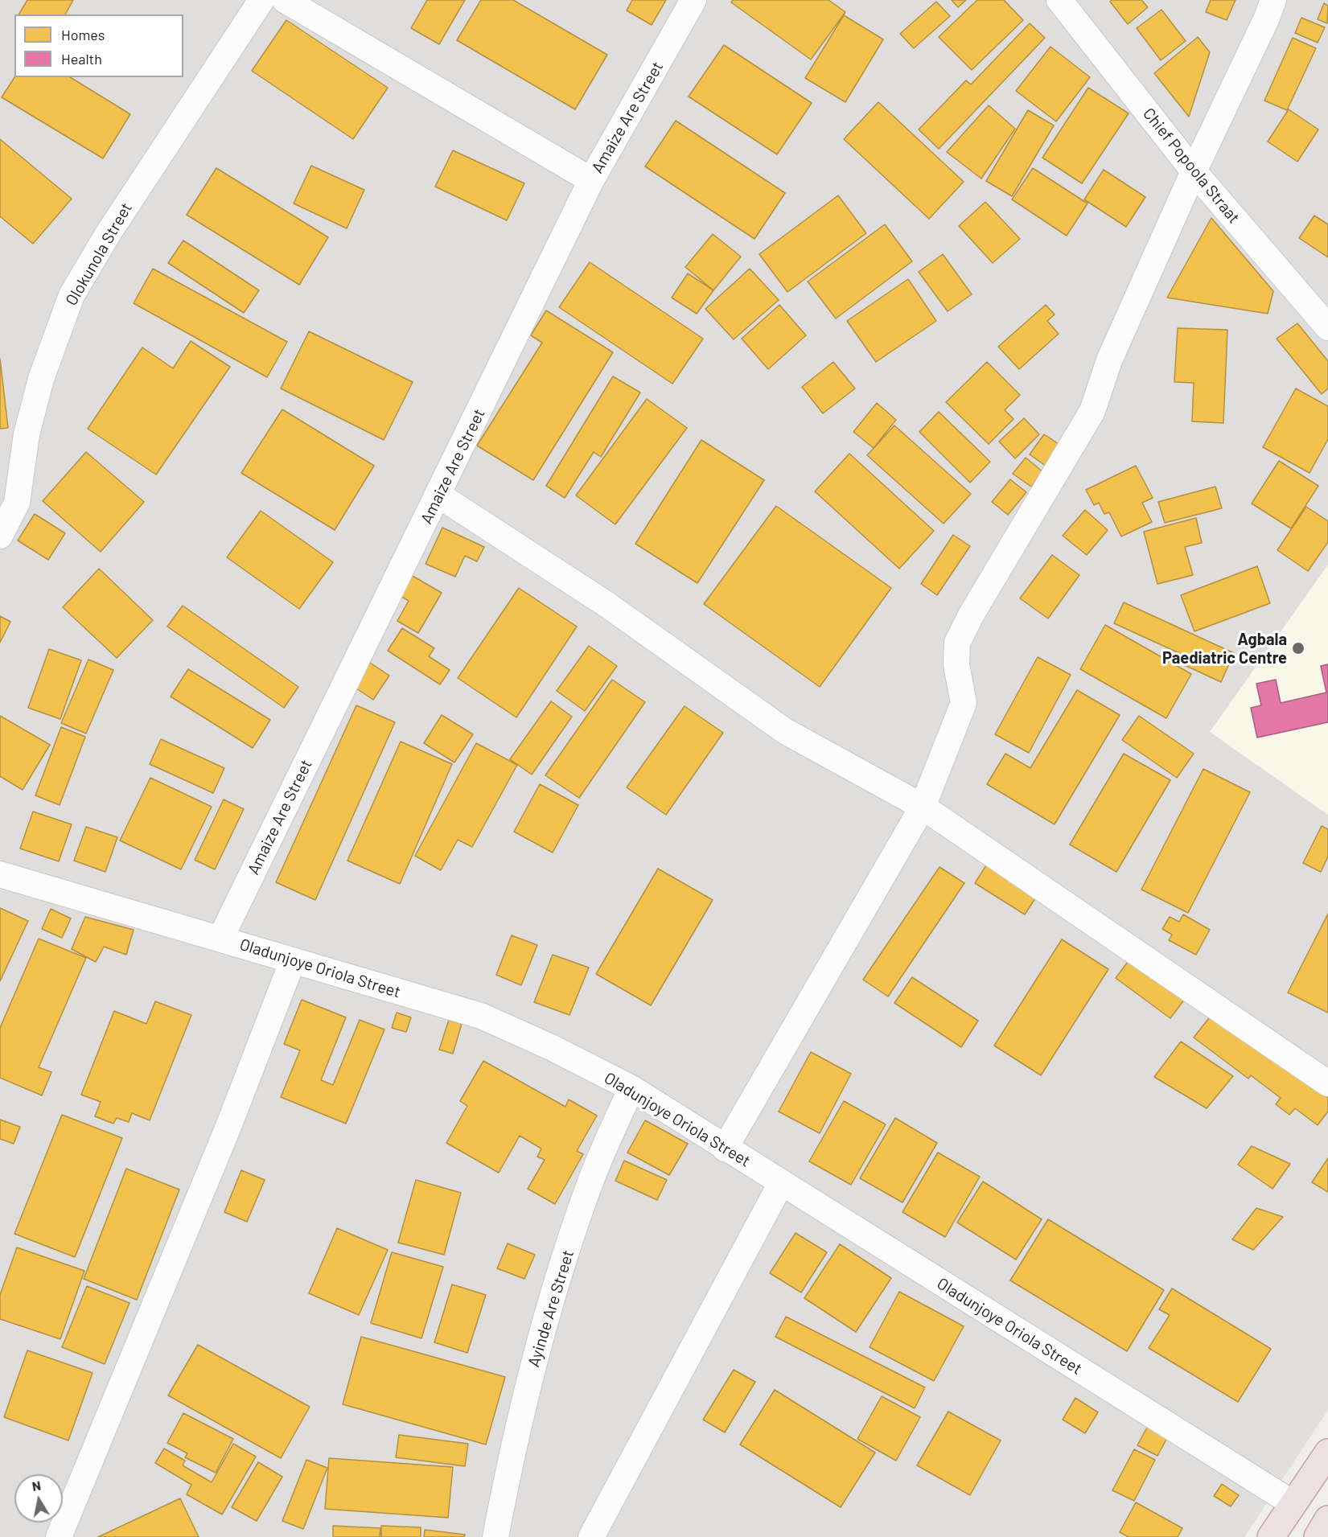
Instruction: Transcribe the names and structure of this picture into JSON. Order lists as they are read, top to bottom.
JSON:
{
  "streets": {
    "street": [
      "Amaize Are Street",
      "Chief Popoola Straat",
      "Olokunola Street",
      "Oladunjoye Oriola Street",
      "Ayinde Are Street"
    ]
  },
  "crossings": [
    ["Amaize Are Street", "Oladunjoye Oriola Street"],
    ["Oladunjoye Oriola Street", "Ayinde Are Street"]
  ],
  "places": ["Agbala Paediatric Centre"],
  "legend": ["Homes", "Health"],
  "north": "top"
}
